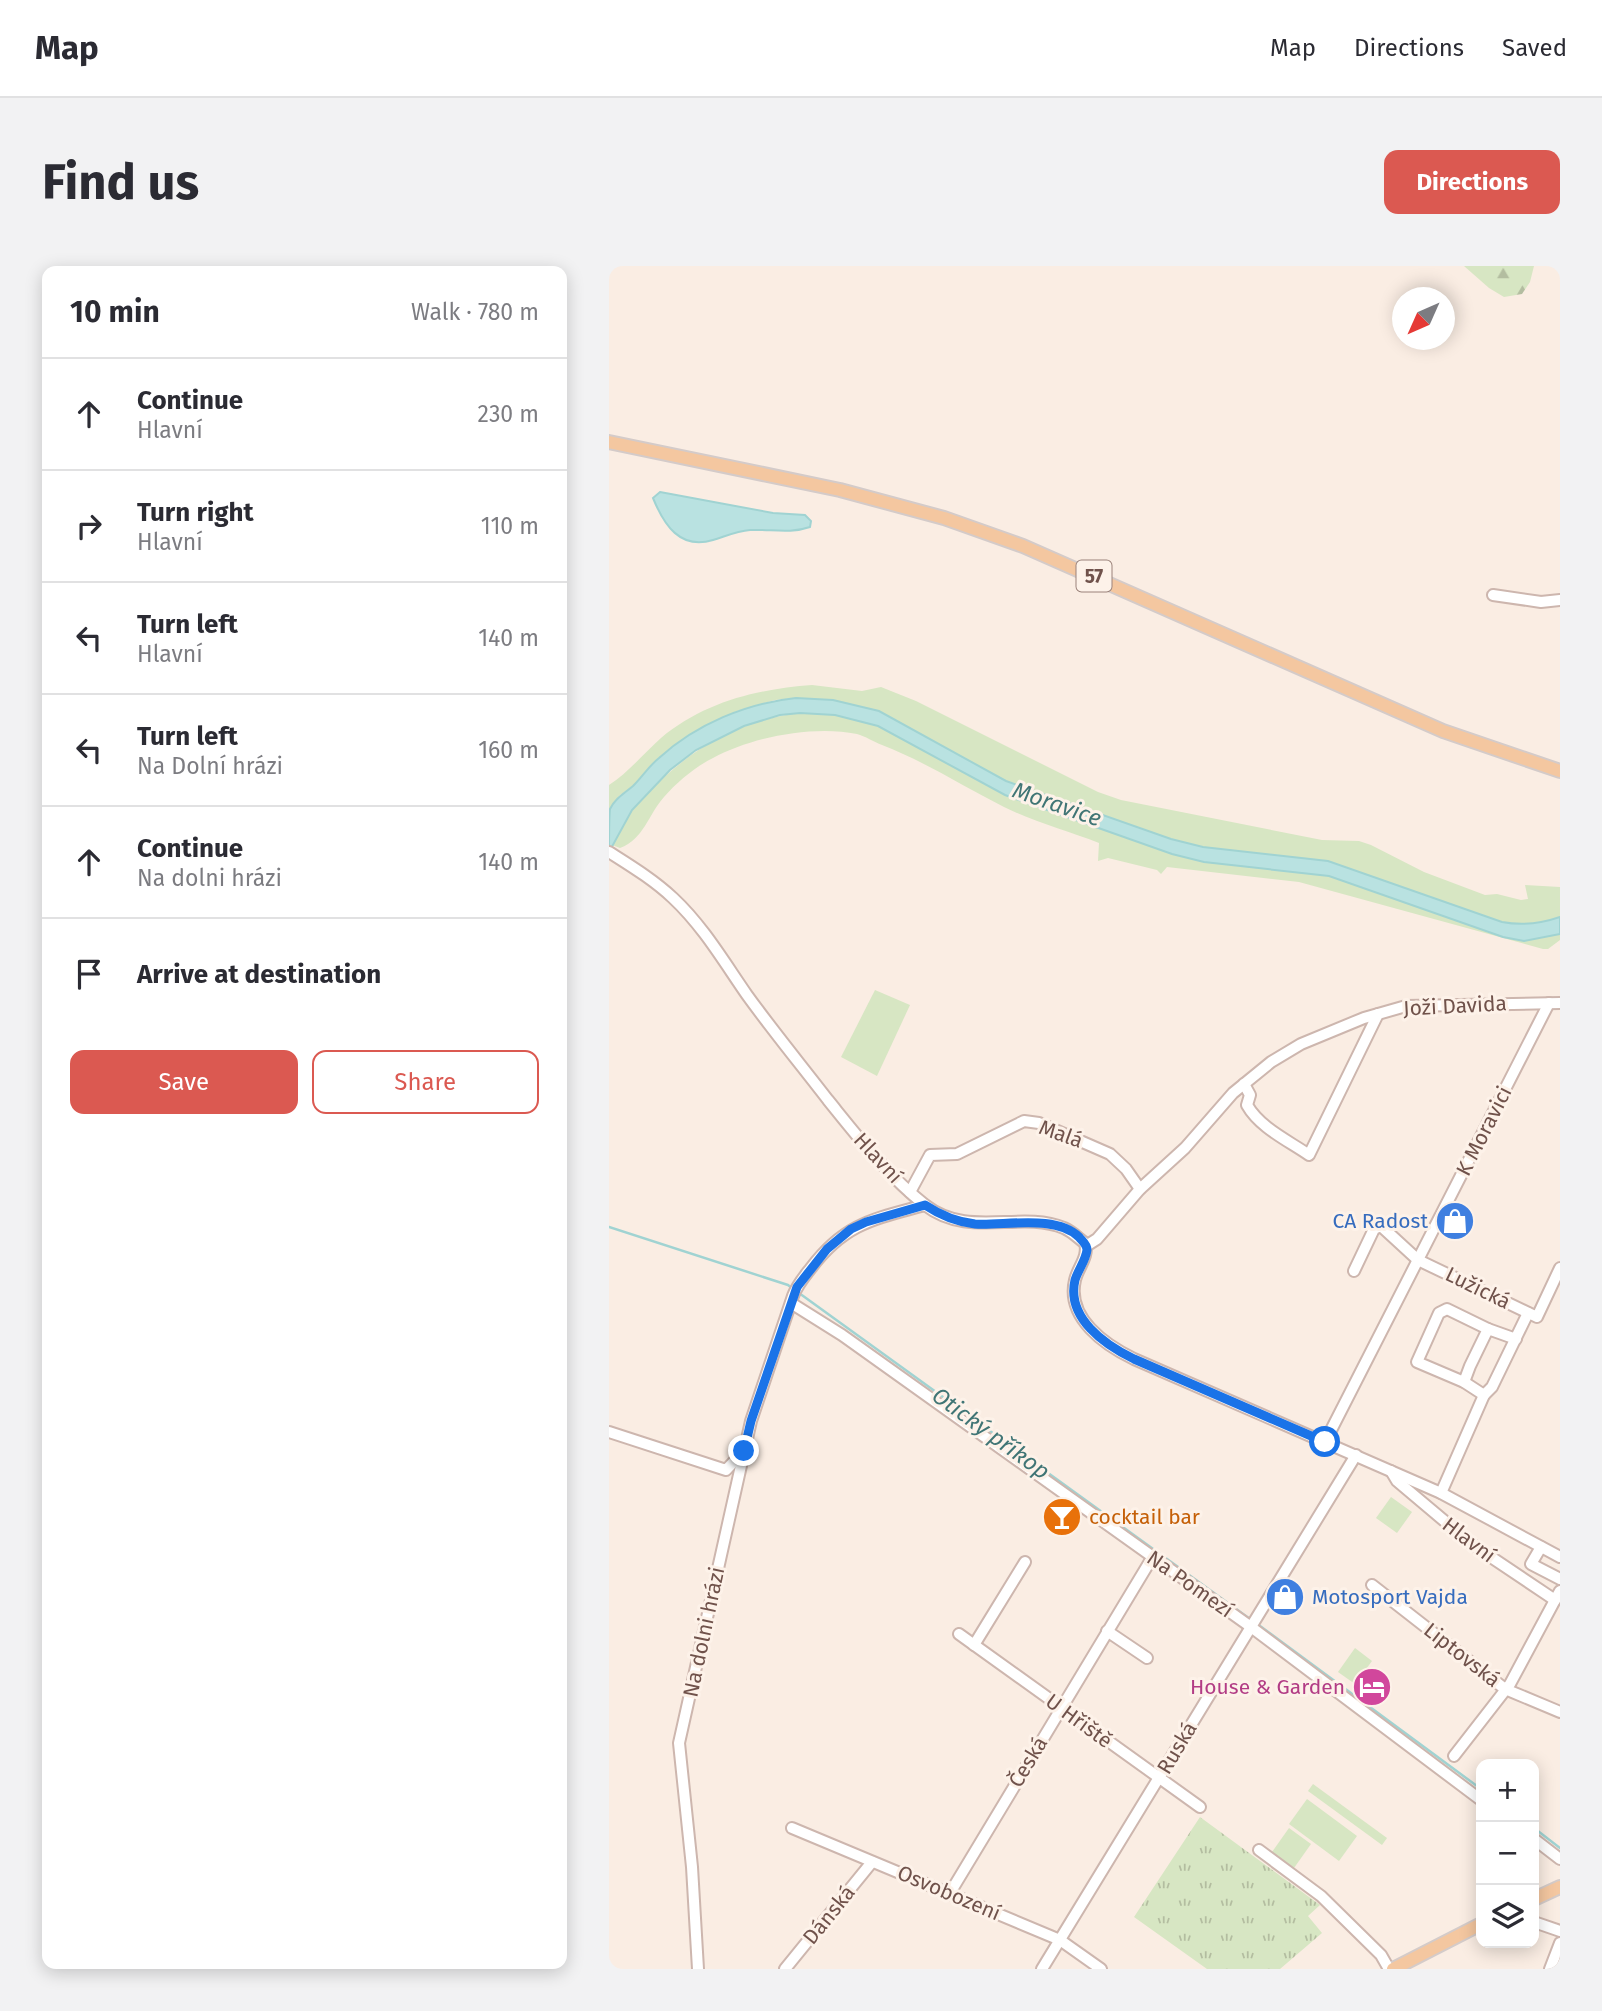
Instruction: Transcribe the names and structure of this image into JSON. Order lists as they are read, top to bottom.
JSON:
{
  "streets": {
    "main road": ["57"],
    "street": [
      "Joži Davida",
      "K Moravici",
      "Malá",
      "Hlavní",
      "Lužická",
      "Na Pomezí",
      "Na dolni hrázi",
      "Liptovská",
      "U Hřiště",
      "Ruská",
      "Česká",
      "Osvobození",
      "Dánská"
    ]
  },
  "crossings": [
    ["Joži Davida", "K Moravici"],
    ["Joži Davida", "Malá"],
    ["Joži Davida", "Hlavní"],
    ["K Moravici", "Lužická"],
    ["Malá", "Hlavní"],
    ["Hlavní", "Lužická"],
    ["Hlavní", "Na dolni hrázi"],
    ["Hlavní", "Liptovská"],
    ["Hlavní", "Ruská"],
    ["Na Pomezí", "Na dolni hrázi"],
    ["Na Pomezí", "Ruská"],
    ["Na Pomezí", "Česká"],
    ["U Hřiště", "Ruská"],
    ["U Hřiště", "Česká"],
    ["Ruská", "Osvobození"],
    ["Česká", "Osvobození"],
    ["Osvobození", "Dánská"]
  ],
  "water": ["Moravice", "Otický příkop"],
  "places": {
    "shop": ["CA Radost", "Motosport Vajda"],
    "bar": ["cocktail bar"],
    "hotel": ["House & Garden"]
  },
  "north": "bottom left",
  "page": {
    "header": "Map",
    "nav": ["Map", "Directions", "Saved"],
    "buttons": [
      "Directions",
      ["Save", "Share"]
    ],
    "title": "Find us",
    "heading": ["10 min", "Walk · 780 m"],
    "list": [
      ["Continue", "Hlavní", "230 m"],
      ["Turn right", "Hlavní", "110 m"],
      ["Turn left", "Hlavní", "140 m"],
      ["Turn left", "Na Dolní hrázi", "160 m"],
      ["Continue", "Na dolni hrázi", "140 m"],
      "Arrive at destination"
    ],
    "map_buttons": ["+", "−"]
  }
}
